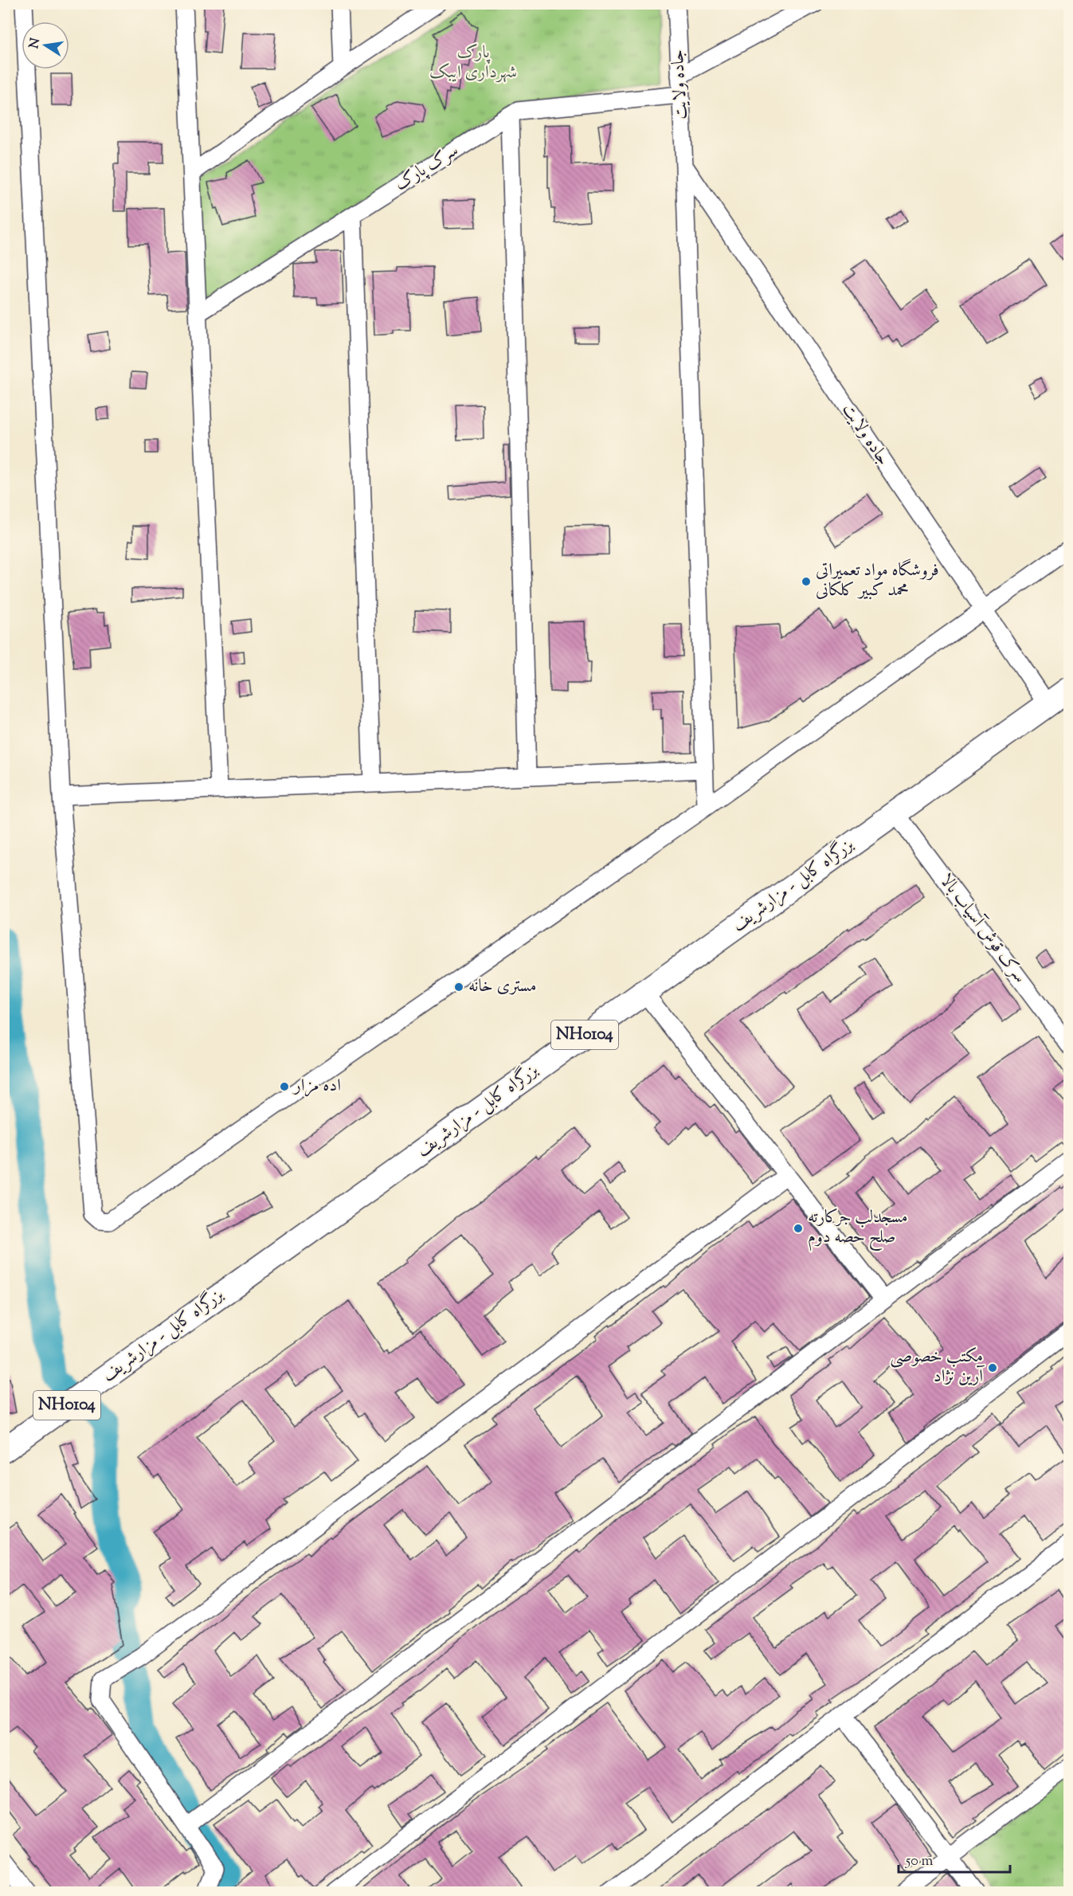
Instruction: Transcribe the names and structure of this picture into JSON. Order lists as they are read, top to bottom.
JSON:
{
  "streets": {
    "highway": ["بزرگراه کابل - مزارشریف", "NH0104"],
    "street": ["جاده ولایت", "سرک پارک", "سرک قوش آسیاب بالا"]
  },
  "crossings": [
    ["جاده ولایت", "سرک پارک"],
    ["جاده ولایت", "بزرگراه کابل - مزارشریف"],
    ["بزرگراه کابل - مزارشریف", "سرک قوش آسیاب بالا"]
  ],
  "parks": ["پارک شهرداری ایبک"],
  "places": [
    "فروشگاه مواد تعمیراتی محمد کبیر کلکانی",
    "مستری خانه",
    "اده مزار",
    "مسجدلب جرکارته صلح حصه دوم",
    "مکتب خصوصی آرین نژاد"
  ],
  "scale_bar": "50 m",
  "north": "left"
}
